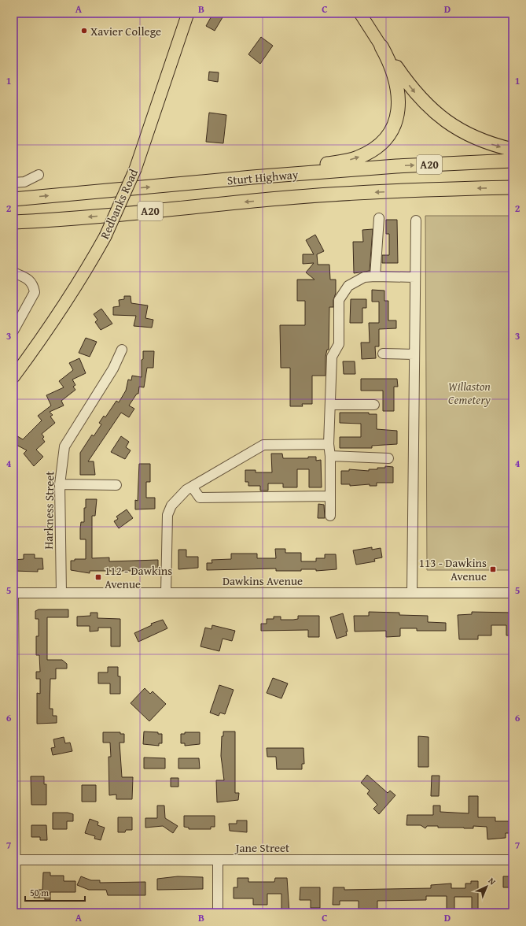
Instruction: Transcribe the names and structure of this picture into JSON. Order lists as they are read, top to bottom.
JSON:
{
  "streets": {
    "highway": ["A20", "Sturt Highway"],
    "main road": ["Redbanks Road"],
    "street": ["Harkness Street", "Dawkins Avenue", "Jane Street"]
  },
  "crossings": [
    ["Harkness Street", "Dawkins Avenue"]
  ],
  "parks": ["Willaston Cemetery"],
  "places": {
    "other": ["Xavier College"],
    "transit": ["113 - Dawkins Avenue", "112 - Dawkins Avenue"]
  },
  "scale_bar": "50 m",
  "north": "top right",
  "grid": {
    "columns": [
      "A",
      "B",
      "C",
      "D"
    ],
    "rows": [
      "1",
      "2",
      "3",
      "4",
      "5",
      "6",
      "7"
    ]
  }
}
